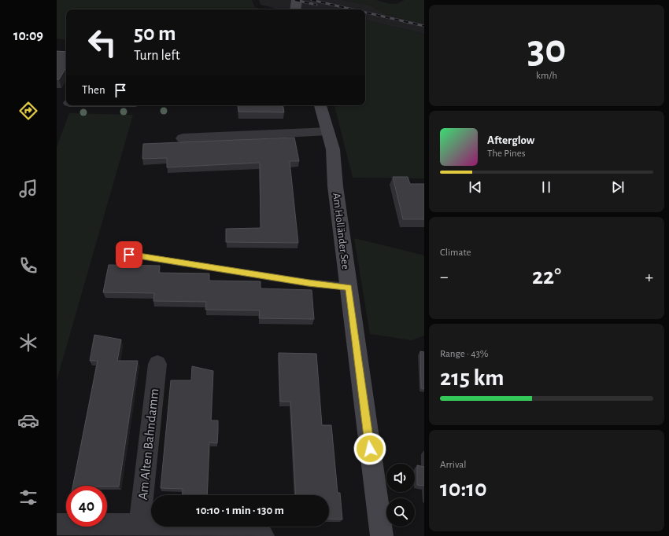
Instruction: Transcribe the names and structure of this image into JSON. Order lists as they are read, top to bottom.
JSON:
{
  "streets": {
    "street": ["Am Holländer See", "Am Alten Bahndamm"]
  },
  "page": {
    "tabs": "10:09",
    "tile": [
      ["30", "km/h"],
      "Climate",
      ["Range · 43%", "215 km"],
      ["Arrival", "10:10"]
    ],
    "turn": ["50 m", "Turn left"],
    "then": "Then",
    "song": ["Afterglow", "The Pines"],
    "heat": ["−", "22°", "+"],
    "limit": "40",
    "trip": "10:10 · 1 min · 130 m"
  }
}
